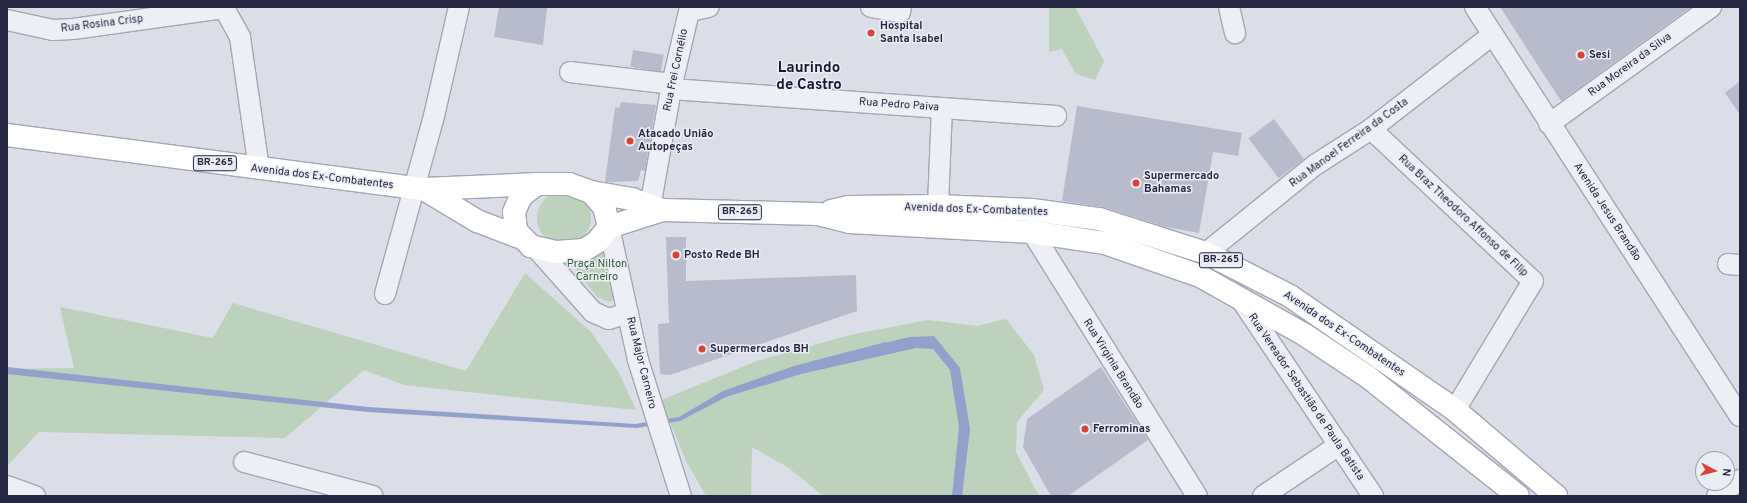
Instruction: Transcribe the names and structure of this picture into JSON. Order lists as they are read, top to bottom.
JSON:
{
  "streets": {
    "main road": ["BR-265", "Avenida dos Ex-Combatentes"],
    "street": [
      "Rua Rosina Crisp",
      "Rua Moreira da Silva",
      "Rua Frei Cornélio",
      "Rua Pedro Paiva",
      "Rua Manoel Ferreira da Costa",
      "Avenida Jesus Brandão",
      "Rua Braz Theodoro Affonso de Filip",
      "Rua Major Carneiro",
      "Rua Virginia Brandão",
      "Rua Vereador Sebastião de Paula Batista"
    ]
  },
  "crossings": [
    ["Rua Rosina Crisp", "Avenida dos Ex-Combatentes"],
    ["Rua Moreira da Silva", "Avenida Jesus Brandão"],
    ["Rua Frei Cornélio", "Rua Pedro Paiva"],
    ["Rua Frei Cornélio", "Avenida dos Ex-Combatentes"],
    ["Rua Manoel Ferreira da Costa", "Avenida dos Ex-Combatentes"],
    ["Rua Manoel Ferreira da Costa", "Avenida Jesus Brandão"],
    ["Rua Manoel Ferreira da Costa", "Rua Braz Theodoro Affonso de Filip"],
    ["BR-265", "Avenida dos Ex-Combatentes"],
    ["BR-265", "Rua Major Carneiro"],
    ["Avenida dos Ex-Combatentes", "Rua Braz Theodoro Affonso de Filip"],
    ["Avenida dos Ex-Combatentes", "Rua Major Carneiro"],
    ["Avenida dos Ex-Combatentes", "Rua Virginia Brandão"],
    ["Avenida dos Ex-Combatentes", "Rua Vereador Sebastião de Paula Batista"]
  ],
  "districts": ["Laurindo de Castro"],
  "parks": ["Praça Nilton Carneiro"],
  "places": [
    "Hospital Santa Isabel",
    "Sesi",
    "Atacado União Autopeças",
    "Supermercado Bahamas",
    "Posto Rede BH",
    "Supermercados BH",
    "Ferrominas"
  ],
  "north": "right"
}
